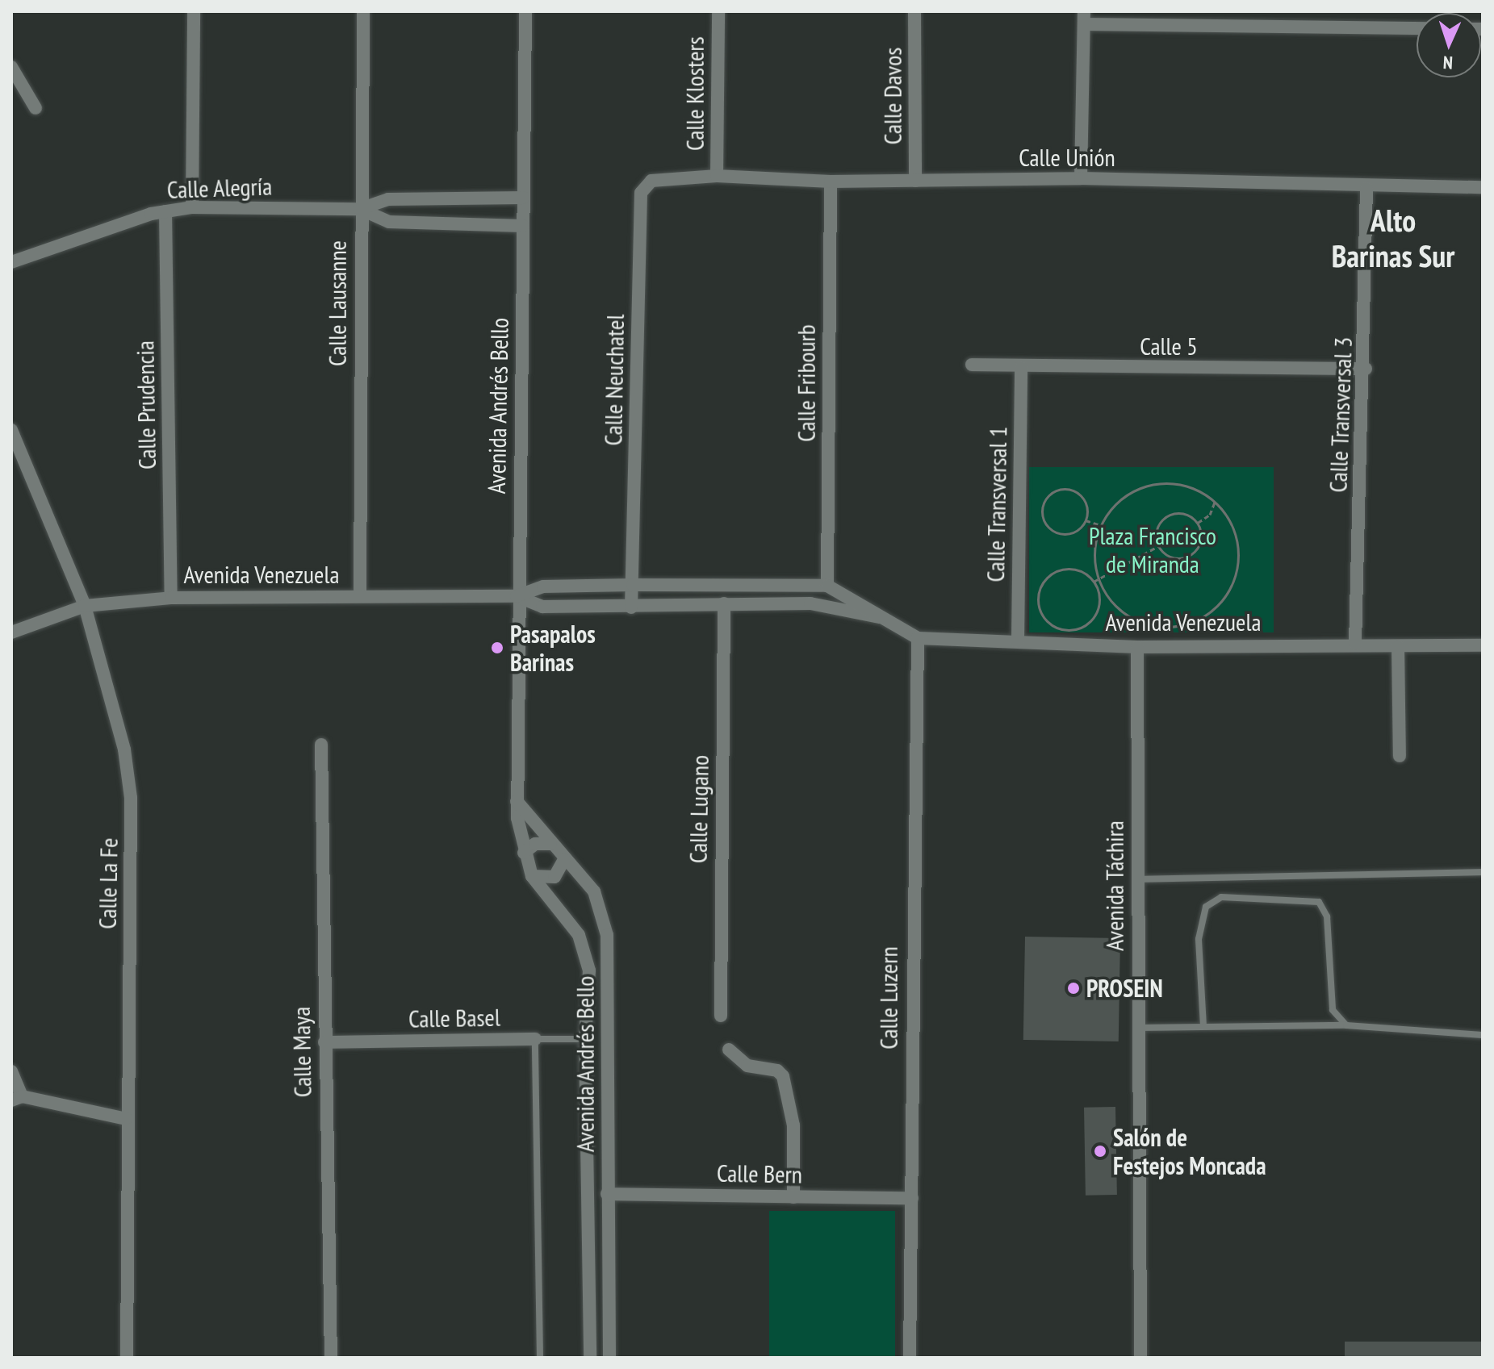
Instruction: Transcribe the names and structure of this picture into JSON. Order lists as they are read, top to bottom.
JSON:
{
  "streets": {
    "street": [
      "Calle Klosters",
      "Calle Davos",
      "Calle Unión",
      "Calle Alegría",
      "Calle Lausanne",
      "Calle 5",
      "Calle Neuchatel",
      "Calle Fribourb",
      "Calle Prudencia",
      "Avenida Andrés Bello",
      "Calle Transversal 3",
      "Calle Transversal 1",
      "Avenida Venezuela",
      "Calle Lugano",
      "Calle La Fe",
      "Avenida Táchira",
      "Calle Luzern",
      "Calle Basel",
      "Calle Maya",
      "Calle Bern"
    ]
  },
  "crossings": [
    ["Calle Klosters", "Calle Unión"],
    ["Calle Davos", "Calle Unión"],
    ["Calle Unión", "Calle Neuchatel"],
    ["Calle Unión", "Calle Fribourb"],
    ["Calle Unión", "Calle Transversal 3"],
    ["Calle Alegría", "Calle Lausanne"],
    ["Calle Alegría", "Calle Prudencia"],
    ["Calle Alegría", "Avenida Andrés Bello"],
    ["Calle Lausanne", "Avenida Venezuela"],
    ["Calle 5", "Calle Transversal 3"],
    ["Calle 5", "Calle Transversal 1"],
    ["Calle Neuchatel", "Avenida Venezuela"],
    ["Calle Fribourb", "Avenida Venezuela"],
    ["Calle Prudencia", "Avenida Venezuela"],
    ["Avenida Andrés Bello", "Avenida Venezuela"],
    ["Avenida Andrés Bello", "Calle Basel"],
    ["Avenida Andrés Bello", "Calle Bern"],
    ["Calle Transversal 3", "Avenida Venezuela"],
    ["Calle Transversal 1", "Avenida Venezuela"],
    ["Avenida Venezuela", "Calle Lugano"],
    ["Avenida Venezuela", "Calle La Fe"],
    ["Avenida Venezuela", "Avenida Táchira"],
    ["Avenida Venezuela", "Calle Luzern"],
    ["Calle Luzern", "Calle Bern"],
    ["Calle Basel", "Calle Maya"]
  ],
  "districts": ["Alto Barinas Sur"],
  "parks": ["Plaza Francisco de Miranda"],
  "places": ["Pasapalos Barinas", "PROSEIN", "Salón de Festejos Moncada"],
  "north": "bottom"
}
